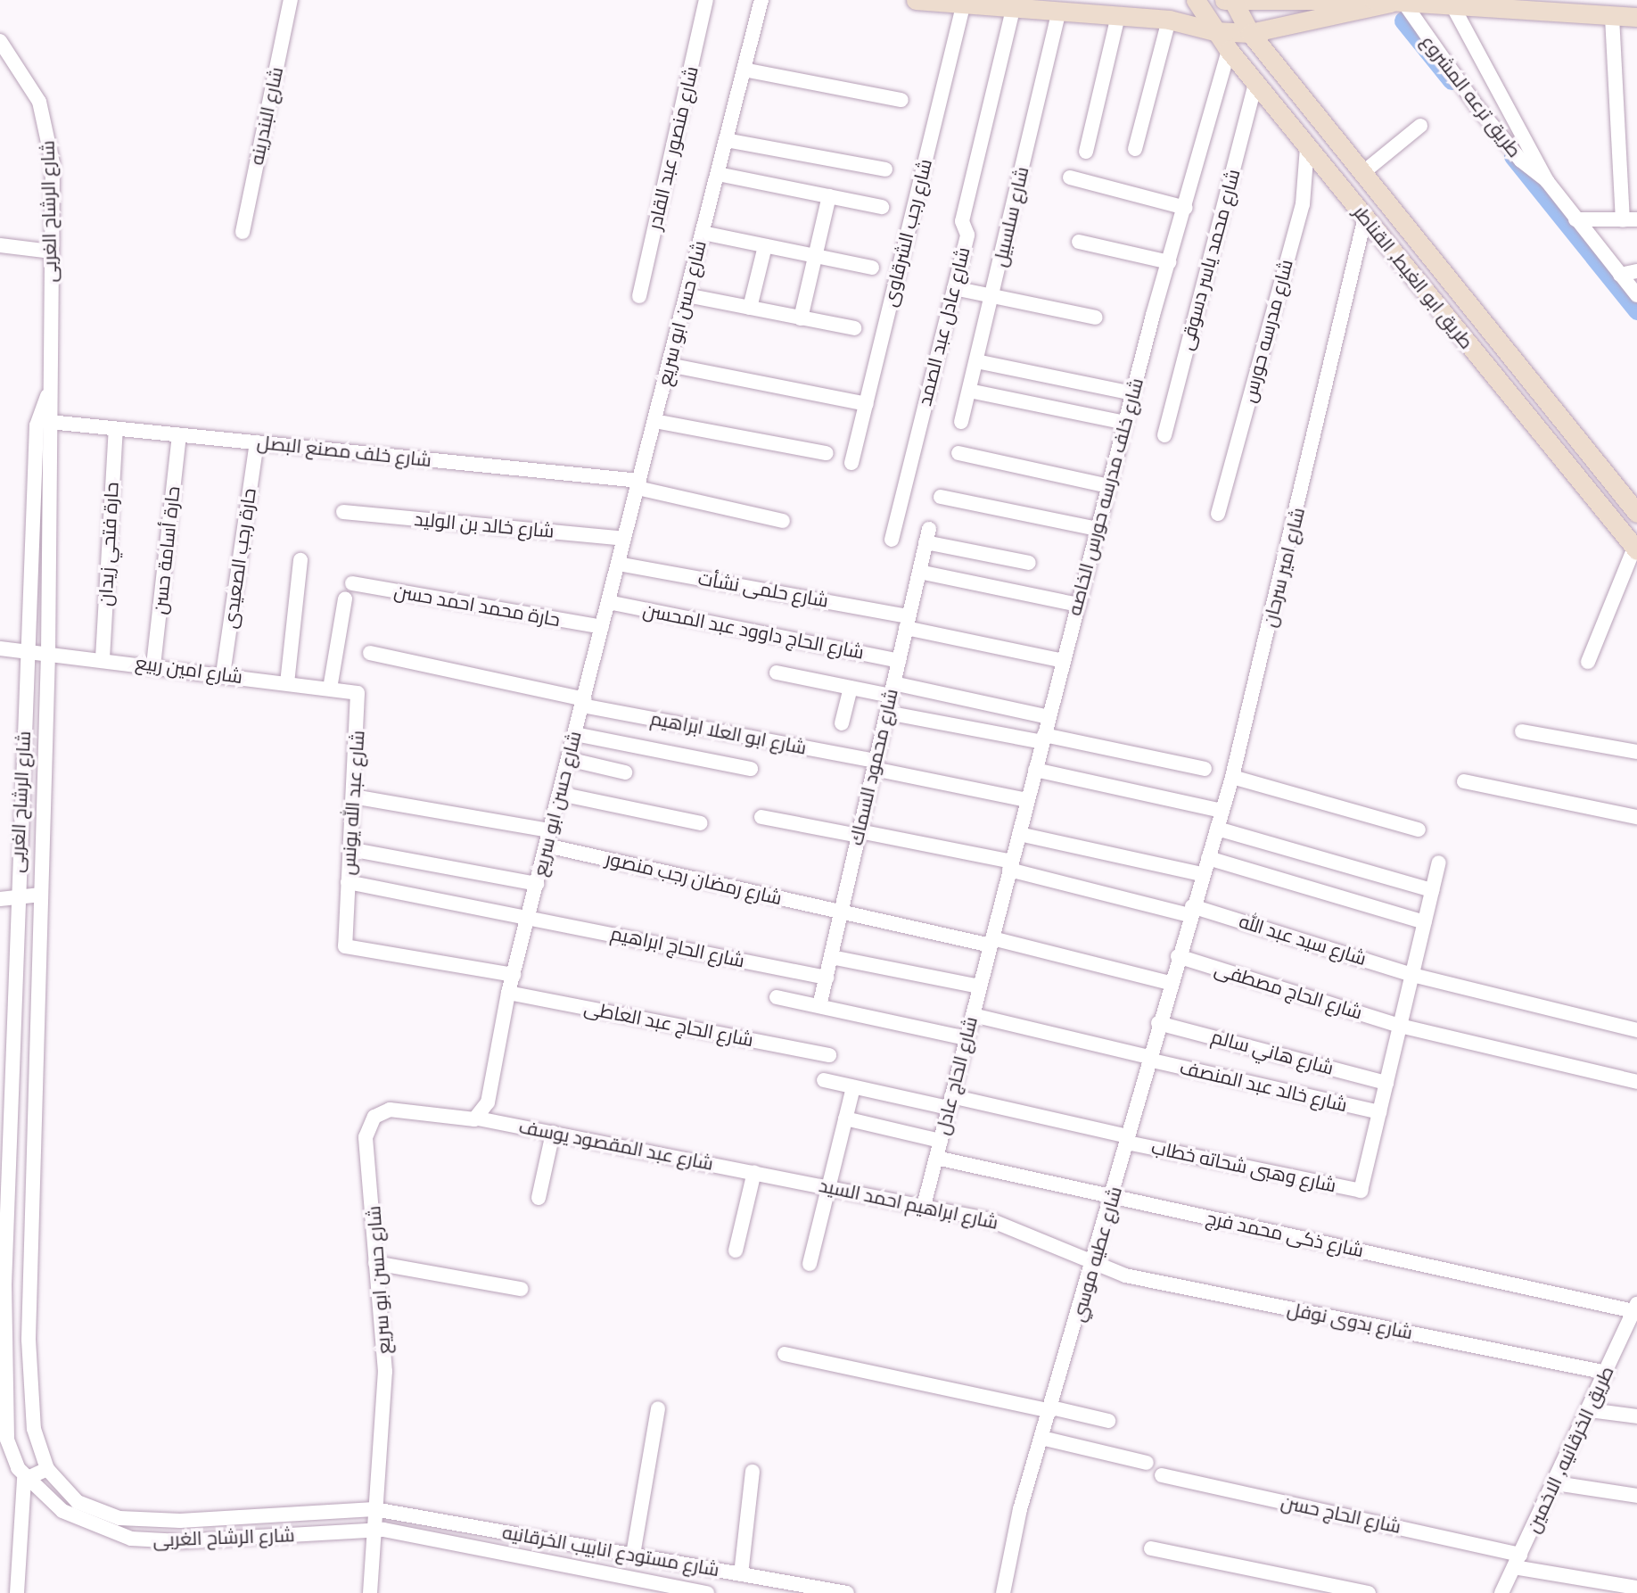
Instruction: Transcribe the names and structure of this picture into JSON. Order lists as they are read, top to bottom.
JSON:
{
  "streets": {
    "main road": ["طريق ابو الغيط, القناطر"],
    "street": [
      "طريق ترعه المشروع",
      "شارع البندرينه",
      "شارع منصور عبد القادر",
      "شارع الرشاح الغربى",
      "شارع سلسبيل",
      "شارع رجب الشرقاوى",
      "شارع محمد ياسر دسوقى",
      "شارع حسن ابو سريع",
      "شارع عادل عبد الصمد",
      "شارع مدرسه حورس",
      "شارع خلف مصنع البصل",
      "شارع خلف مدرسه حورس الخاصه",
      "شارع خالد بن الوليد",
      "حارة فتحي زيدان",
      "حارة أسامة حسن",
      "حارة رجب الصعيدى",
      "شارع امير سرحان",
      "شارع حلمى نشأت",
      "حارة محمد احمد حسن",
      "شارع الحاج داوود عبد المحسن",
      "شارع امين ربيع",
      "شارع ابو العلا ابراهيم",
      "شارع محمود السماك",
      "شارع عبد الله يونس",
      "شارع رمضان رجب منصور",
      "شارع سيد عبد الله",
      "شارع الحاج ابراهيم",
      "شارع الحاج مصطفى",
      "شارع الحاج عبد العاطى",
      "شارع هاني سالم",
      "شارع الحاج عادل",
      "شارع خالد عبد المنصف",
      "شارع عبد المقصود يوسف",
      "شارع وهبى شحاته خطاب",
      "شارع ابراهيم احمد السيد",
      "شارع ذكى محمد فرج",
      "شارع عطيه موسي",
      "شارع بدوى نوفل",
      "طريق الخرقانيه, الاخمين",
      "شارع الحاج حسن",
      "شارع مستودع انابيب الخرقانيه"
    ]
  },
  "crossings": [
    ["شارع الرشاح الغربى", "شارع حسن ابو سريع"],
    ["شارع الرشاح الغربى", "شارع خلف مصنع البصل"],
    ["شارع الرشاح الغربى", "شارع امين ربيع"],
    ["شارع الرشاح الغربى", "شارع مستودع انابيب الخرقانيه"],
    ["شارع محمد ياسر دسوقى", "طريق ابو الغيط, القناطر"],
    ["طريق ابو الغيط, القناطر", "شارع مدرسه حورس"],
    ["طريق ابو الغيط, القناطر", "شارع خلف مدرسه حورس الخاصه"],
    ["طريق ابو الغيط, القناطر", "شارع امير سرحان"],
    ["شارع حسن ابو سريع", "شارع خلف مصنع البصل"],
    ["شارع حسن ابو سريع", "شارع خالد بن الوليد"],
    ["شارع حسن ابو سريع", "شارع حلمى نشأت"],
    ["شارع حسن ابو سريع", "حارة محمد احمد حسن"],
    ["شارع حسن ابو سريع", "شارع الحاج داوود عبد المحسن"],
    ["شارع حسن ابو سريع", "شارع ابو العلا ابراهيم"],
    ["شارع حسن ابو سريع", "شارع عبد الله يونس"],
    ["شارع حسن ابو سريع", "شارع رمضان رجب منصور"],
    ["شارع حسن ابو سريع", "شارع الحاج ابراهيم"],
    ["شارع حسن ابو سريع", "شارع الحاج عبد العاطى"],
    ["شارع حسن ابو سريع", "شارع عبد المقصود يوسف"],
    ["شارع حسن ابو سريع", "شارع مستودع انابيب الخرقانيه"],
    ["شارع خلف مصنع البصل", "حارة فتحي زيدان"],
    ["شارع خلف مصنع البصل", "حارة أسامة حسن"],
    ["شارع خلف مصنع البصل", "حارة رجب الصعيدى"],
    ["شارع خلف مدرسه حورس الخاصه", "شارع حلمى نشأت"],
    ["شارع خلف مدرسه حورس الخاصه", "شارع ابو العلا ابراهيم"],
    ["شارع خلف مدرسه حورس الخاصه", "شارع رمضان رجب منصور"],
    ["شارع خلف مدرسه حورس الخاصه", "شارع سيد عبد الله"],
    ["شارع خلف مدرسه حورس الخاصه", "شارع الحاج عادل"],
    ["حارة فتحي زيدان", "شارع امين ربيع"],
    ["حارة أسامة حسن", "شارع امين ربيع"],
    ["حارة رجب الصعيدى", "شارع امين ربيع"],
    ["شارع امير سرحان", "شارع سيد عبد الله"],
    ["شارع امير سرحان", "شارع عطيه موسي"],
    ["شارع حلمى نشأت", "شارع محمود السماك"],
    ["شارع الحاج داوود عبد المحسن", "شارع محمود السماك"],
    ["شارع امين ربيع", "شارع عبد الله يونس"],
    ["شارع ابو العلا ابراهيم", "شارع محمود السماك"],
    ["شارع محمود السماك", "شارع رمضان رجب منصور"],
    ["شارع محمود السماك", "شارع سيد عبد الله"],
    ["شارع محمود السماك", "شارع الحاج ابراهيم"],
    ["شارع عبد الله يونس", "شارع الحاج ابراهيم"],
    ["شارع رمضان رجب منصور", "شارع الحاج عادل"],
    ["شارع رمضان رجب منصور", "شارع عطيه موسي"],
    ["شارع سيد عبد الله", "شارع عطيه موسي"],
    ["شارع الحاج مصطفى", "شارع عطيه موسي"],
    ["شارع هاني سالم", "شارع عطيه موسي"],
    ["شارع الحاج عادل", "شارع خالد عبد المنصف"],
    ["شارع الحاج عادل", "شارع وهبى شحاته خطاب"],
    ["شارع الحاج عادل", "شارع ابراهيم احمد السيد"],
    ["شارع الحاج عادل", "شارع ذكى محمد فرج"],
    ["شارع خالد عبد المنصف", "شارع وهبى شحاته خطاب"],
    ["شارع خالد عبد المنصف", "شارع عطيه موسي"],
    ["شارع عبد المقصود يوسف", "شارع ابراهيم احمد السيد"],
    ["شارع وهبى شحاته خطاب", "شارع عطيه موسي"],
    ["شارع ابراهيم احمد السيد", "شارع عطيه موسي"],
    ["شارع ابراهيم احمد السيد", "شارع بدوى نوفل"],
    ["شارع ذكى محمد فرج", "شارع عطيه موسي"],
    ["شارع ذكى محمد فرج", "طريق الخرقانيه, الاخمين"],
    ["شارع عطيه موسي", "شارع بدوى نوفل"],
    ["شارع بدوى نوفل", "طريق الخرقانيه, الاخمين"],
    ["طريق الخرقانيه, الاخمين", "شارع الحاج حسن"]
  ]
}
